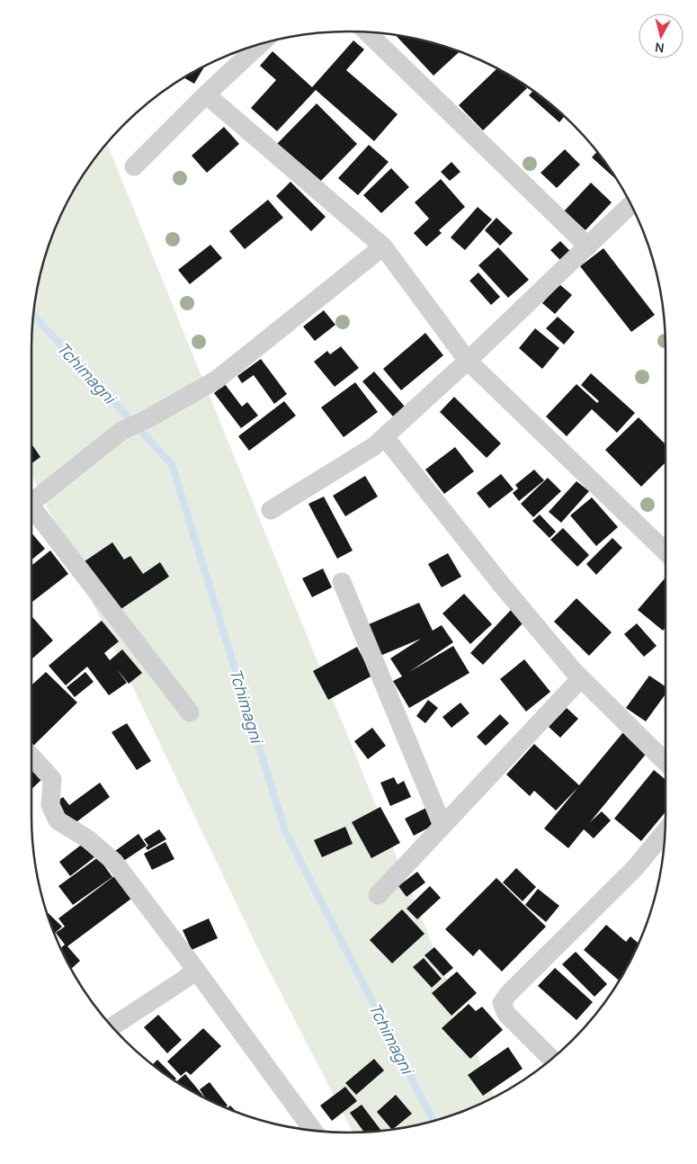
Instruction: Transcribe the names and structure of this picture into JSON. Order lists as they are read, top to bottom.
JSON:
{
  "water": ["Tchimagni"],
  "north": "bottom"
}
